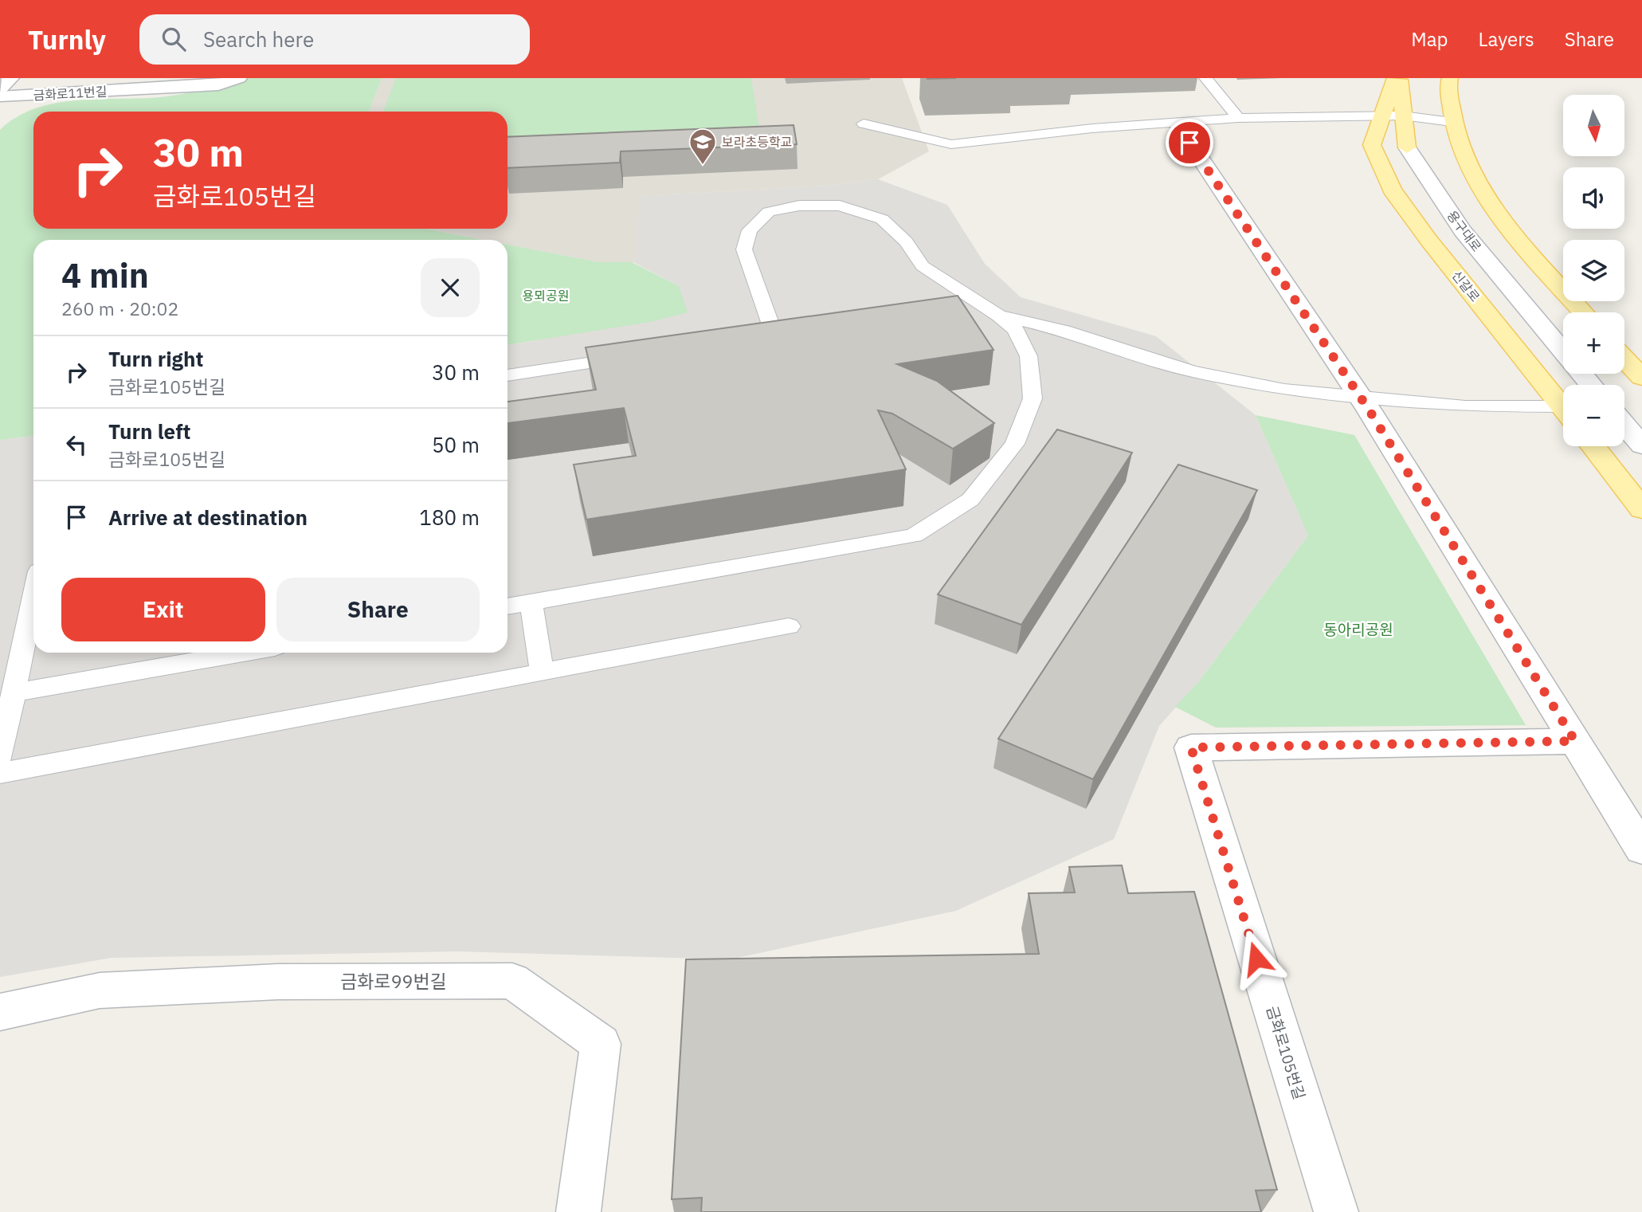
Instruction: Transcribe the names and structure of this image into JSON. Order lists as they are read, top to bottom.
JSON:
{
  "streets": {
    "main road": ["용구대로", "신갈로"],
    "street": ["금화로11번길", "금화로99번길", "금화로105번길"]
  },
  "parks": ["용뫼공원", "동아리공원"],
  "places": {
    "school or university": ["보라초등학교"]
  },
  "north": "bottom",
  "page": {
    "header": "Turnly",
    "search": "Search here",
    "nav": ["Map", "Layers", "Share"],
    "map_buttons": ["+", "−"],
    "turn": ["30 m", "금화로105번길"],
    "heading": ["4 min", "260 m · 20:02"],
    "list": [
      {
        "name": "Turn right",
        "note": "금화로105번길",
        "value": "30 m"
      },
      {
        "name": "Turn left",
        "note": "금화로105번길",
        "value": "50 m"
      },
      {
        "name": "Arrive at destination",
        "value": "180 m"
      }
    ],
    "buttons": ["Exit", "Share"]
  }
}
